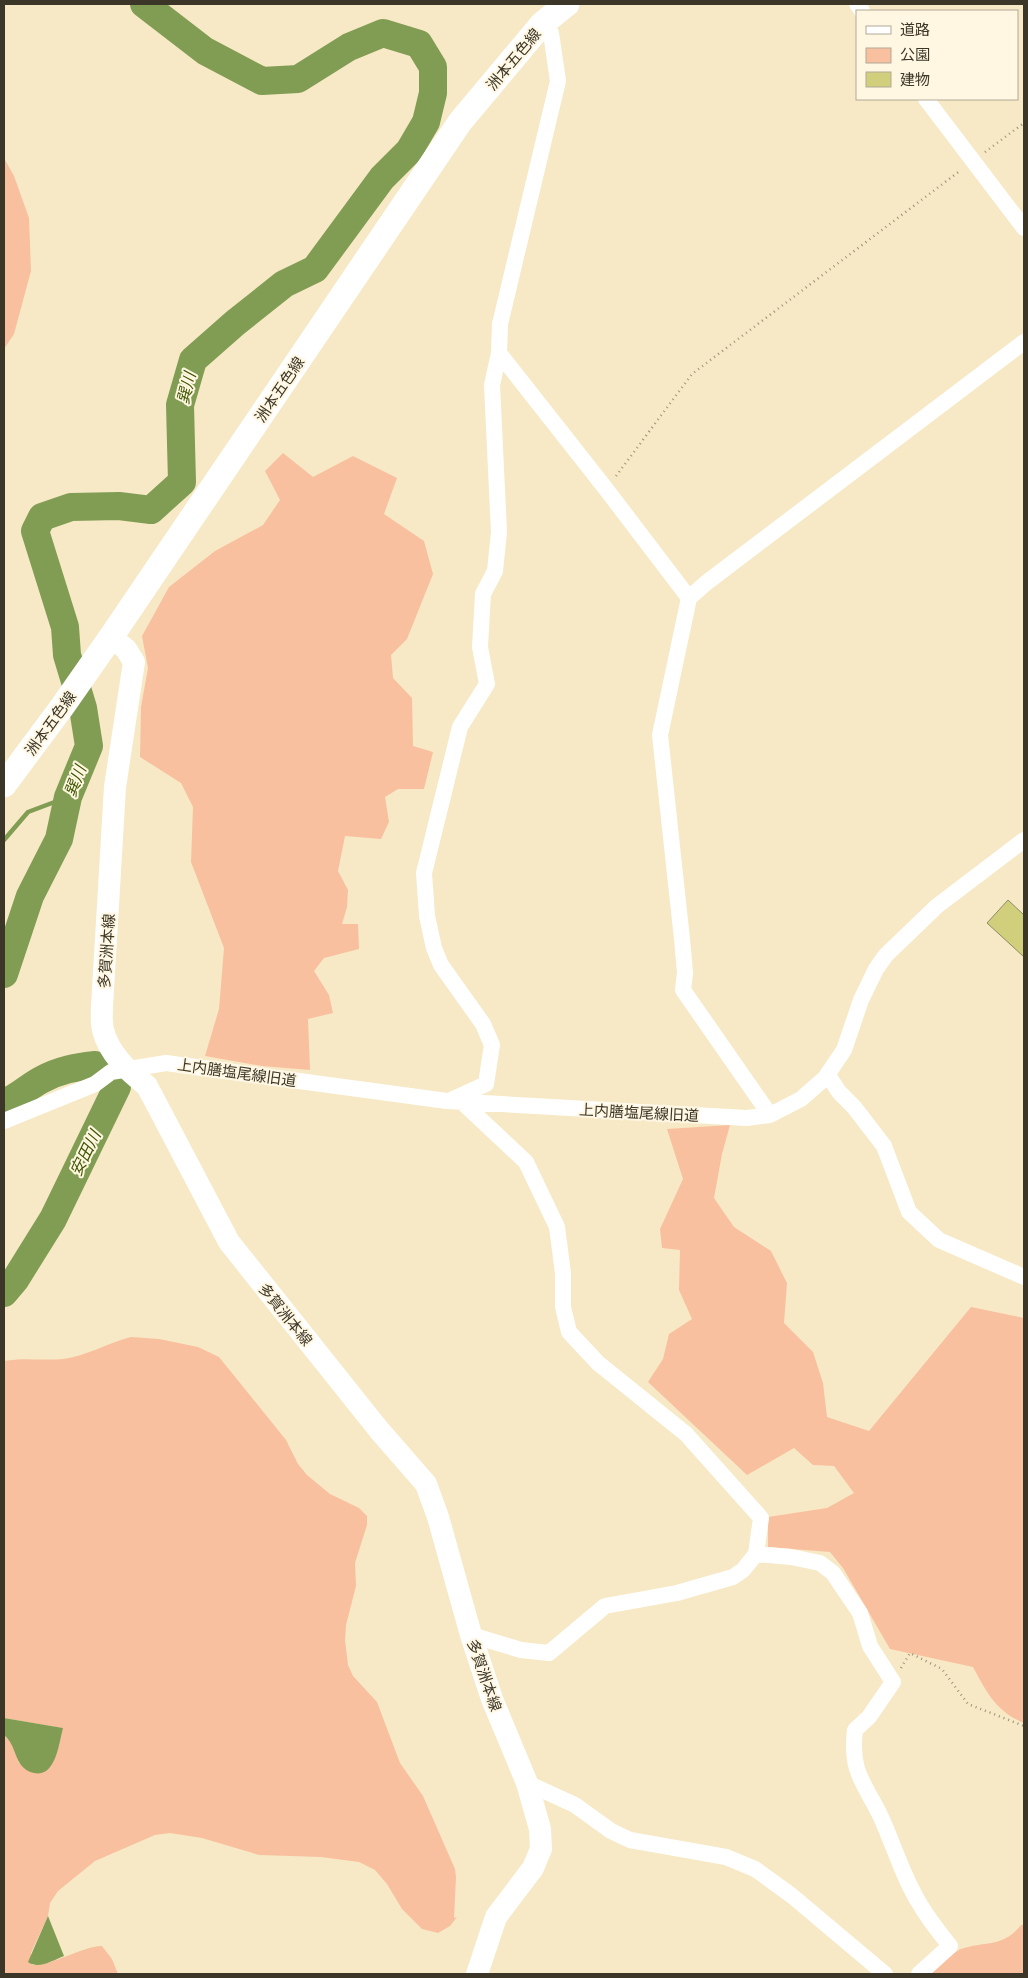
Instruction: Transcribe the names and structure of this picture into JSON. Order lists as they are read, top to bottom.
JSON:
{
  "streets": {
    "main road": ["洲本五色線", "多賀洲本線"],
    "street": ["上内膳塩尾線旧道"]
  },
  "crossings": [
    ["洲本五色線", "多賀洲本線"],
    ["多賀洲本線", "上内膳塩尾線旧道"]
  ],
  "water": ["巽川", "安田川"],
  "legend": ["道路", "公園", "建物"]
}
